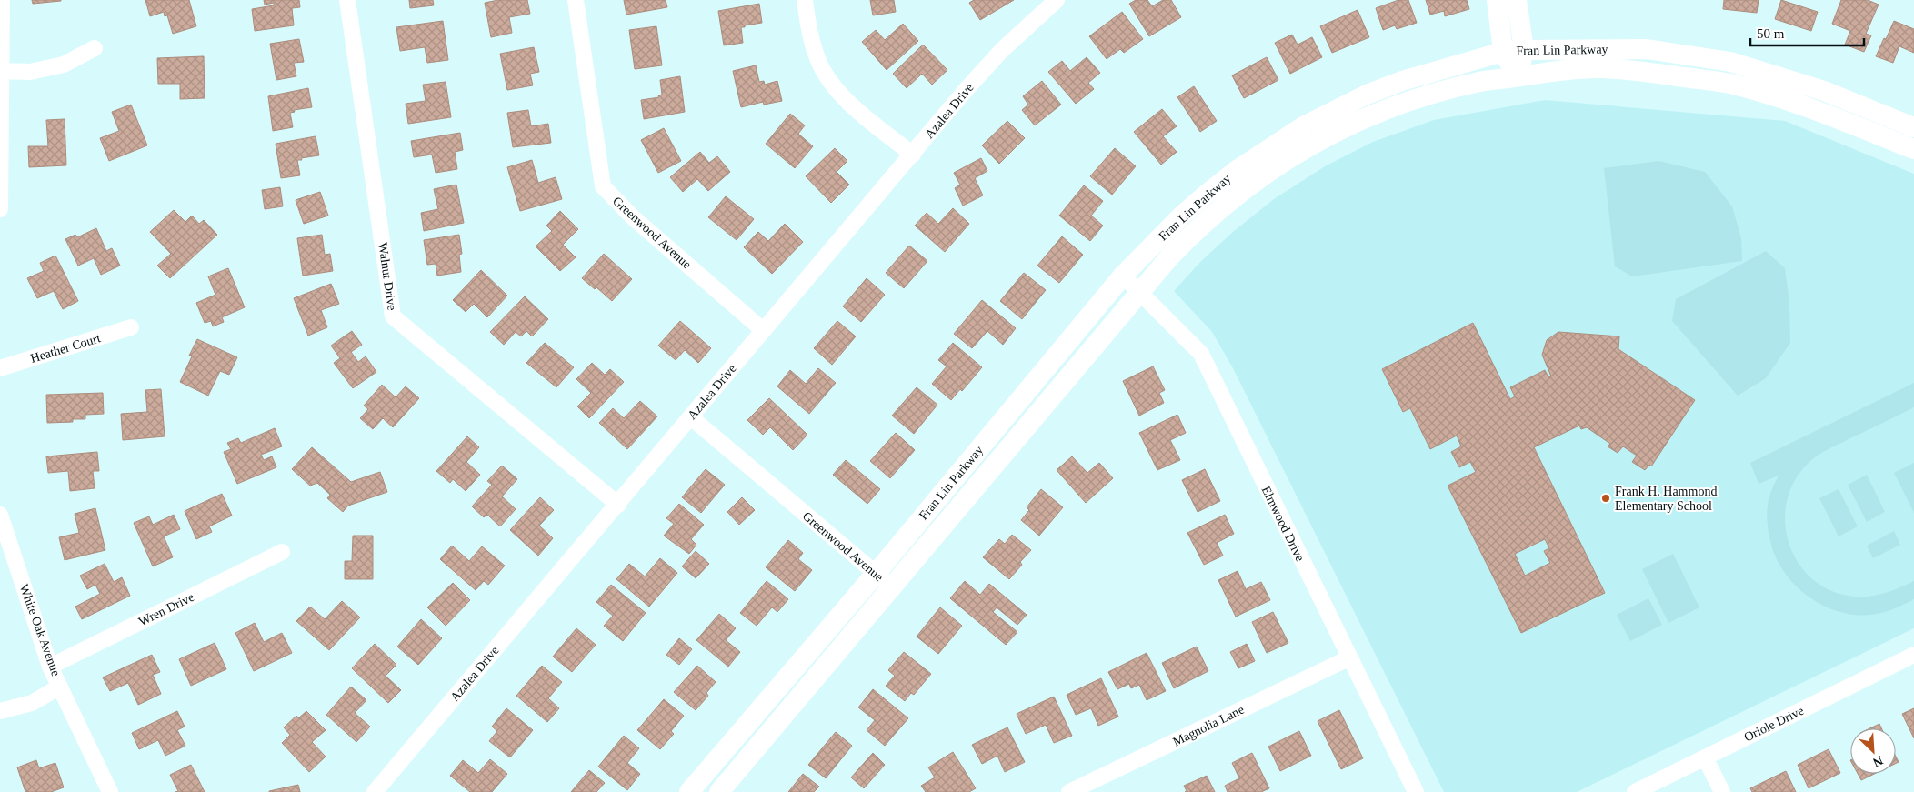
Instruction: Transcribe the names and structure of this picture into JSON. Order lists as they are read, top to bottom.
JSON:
{
  "streets": {
    "street": [
      "Fran Lin Parkway",
      "Azalea Drive",
      "Greenwood Avenue",
      "Walnut Drive",
      "Heather Court",
      "Elmwood Drive",
      "Wren Drive",
      "White Oak Avenue",
      "Oriole Drive",
      "Magnolia Lane"
    ]
  },
  "crossings": [
    ["Fran Lin Parkway", "Greenwood Avenue"],
    ["Fran Lin Parkway", "Elmwood Drive"],
    ["Azalea Drive", "Greenwood Avenue"],
    ["Azalea Drive", "Walnut Drive"],
    ["Elmwood Drive", "Magnolia Lane"],
    ["Wren Drive", "White Oak Avenue"]
  ],
  "places": ["Frank H. Hammond Elementary School"],
  "scale_bar": "50 m",
  "north": "bottom right"
}
